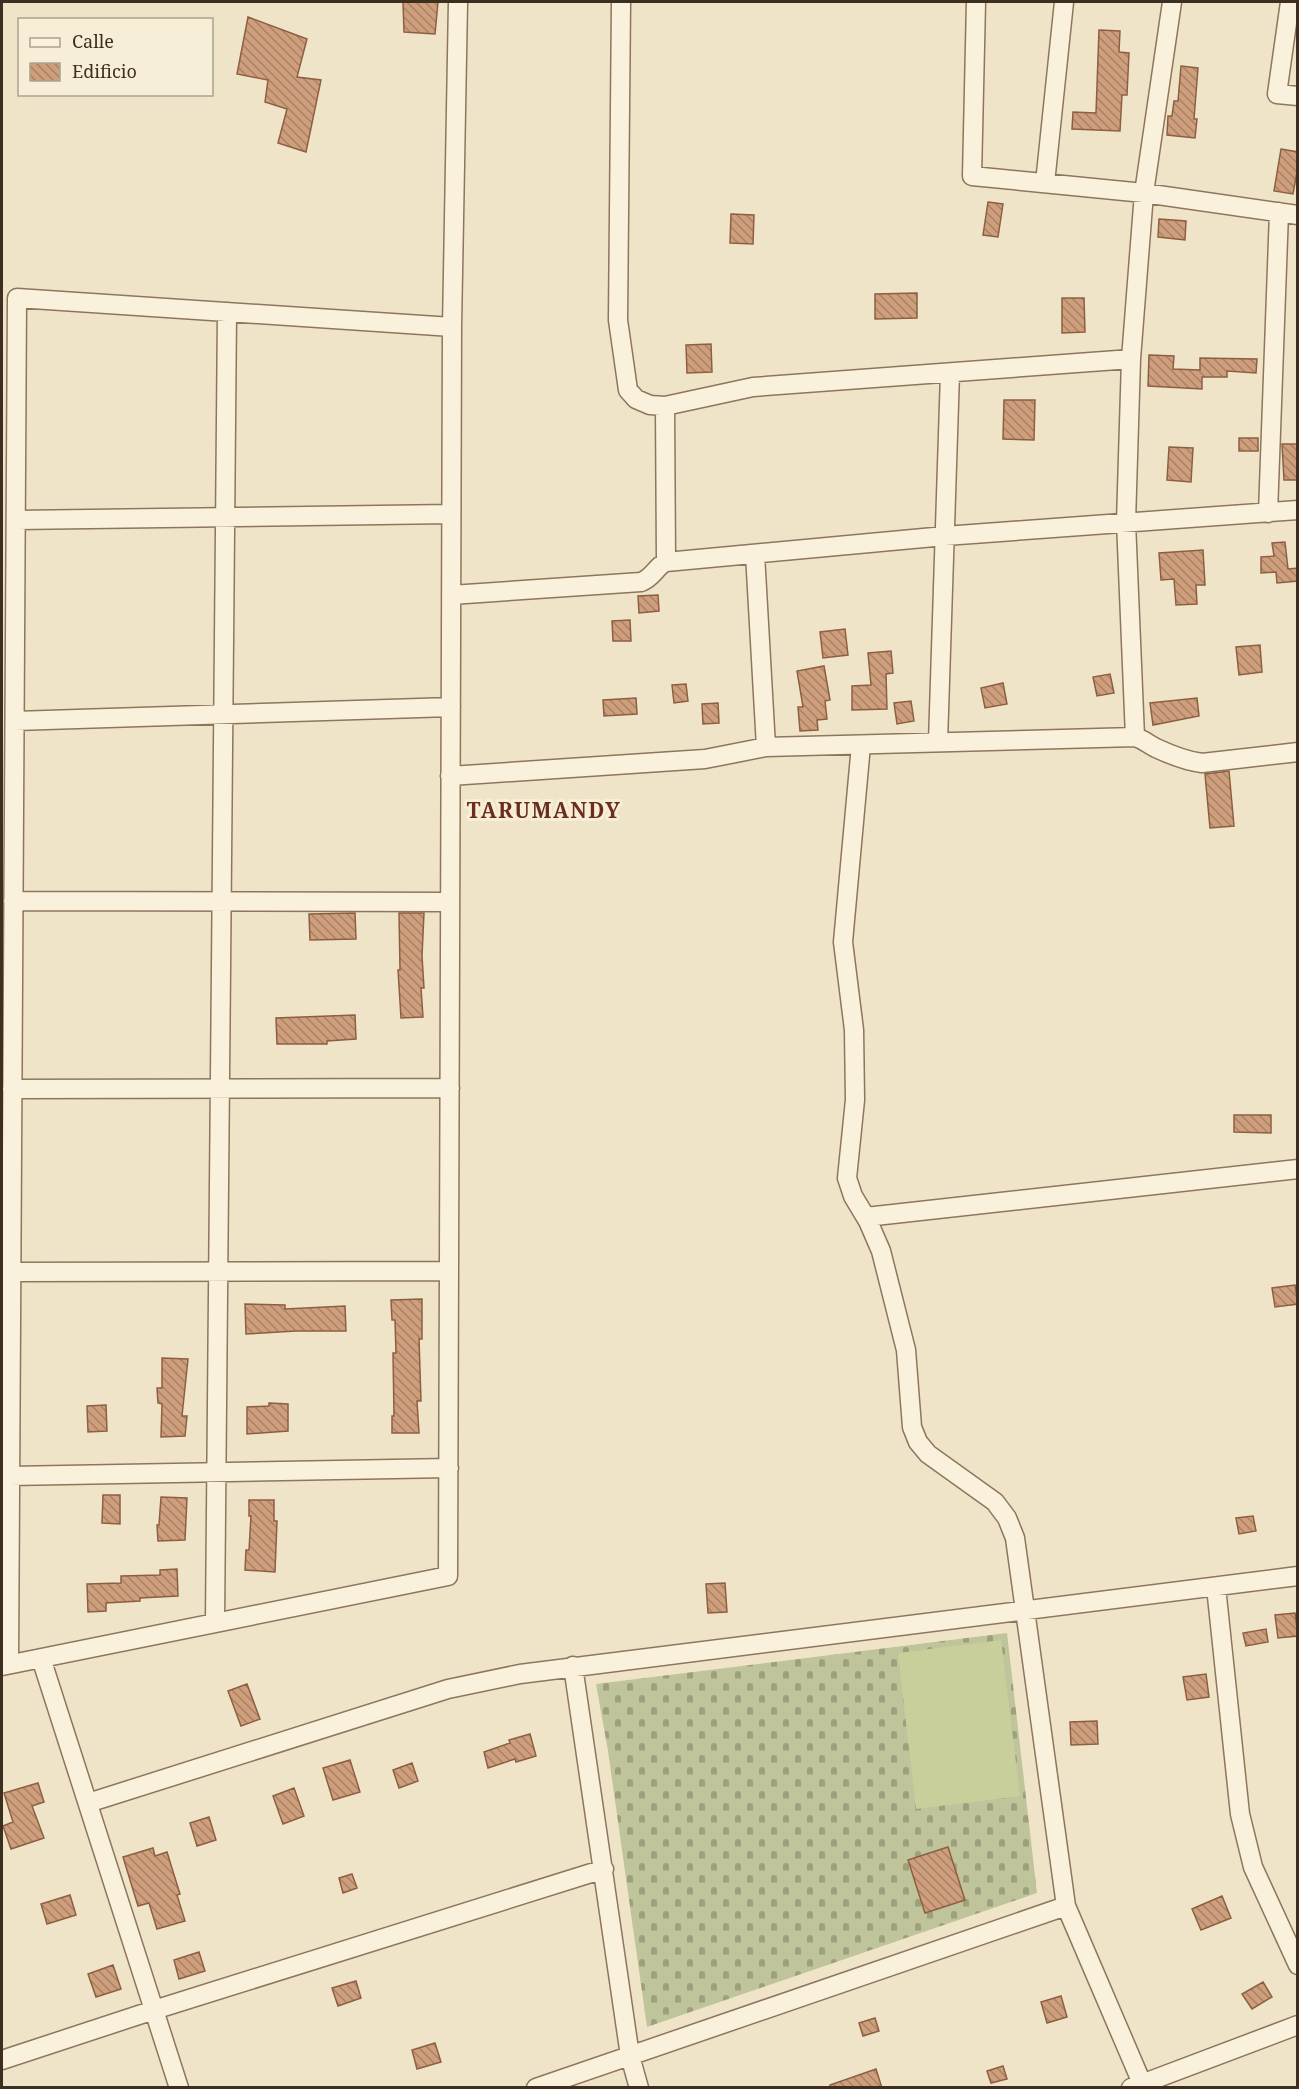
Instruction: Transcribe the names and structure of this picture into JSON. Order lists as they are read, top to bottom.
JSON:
{
  "districts": ["TARUMANDY"],
  "legend": ["Calle", "Edificio"]
}
